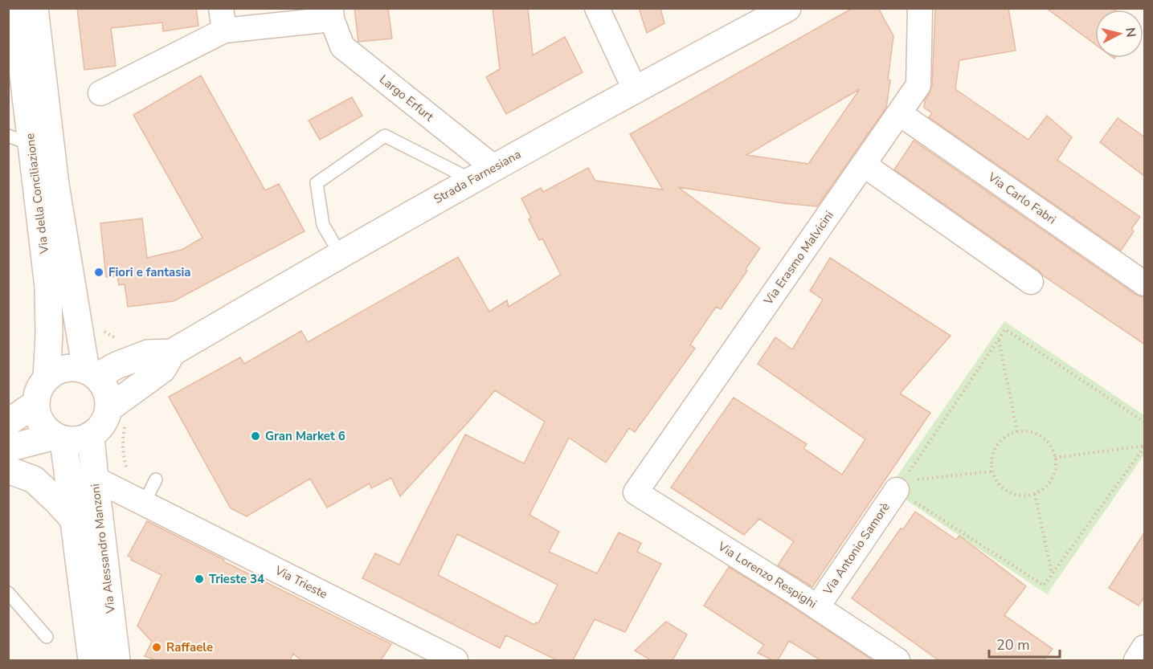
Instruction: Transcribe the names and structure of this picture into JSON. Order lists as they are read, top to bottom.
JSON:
{
  "streets": {
    "main road": ["Strada Farnesiana", "Via della Conciliazione", "Via Alessandro Manzoni"],
    "street": [
      "Largo Erfurt",
      "Via Carlo Fabri",
      "Via Erasmo Malvicini",
      "Via Antonio Samorè",
      "Via Lorenzo Respighi",
      "Via Trieste"
    ]
  },
  "crossings": [
    ["Largo Erfurt", "Strada Farnesiana"],
    ["Strada Farnesiana", "Via della Conciliazione"],
    ["Strada Farnesiana", "Via Alessandro Manzoni"],
    ["Via della Conciliazione", "Via Alessandro Manzoni"],
    ["Via Carlo Fabri", "Via Erasmo Malvicini"],
    ["Via Erasmo Malvicini", "Via Lorenzo Respighi"],
    ["Via Alessandro Manzoni", "Via Trieste"],
    ["Via Antonio Samorè", "Via Lorenzo Respighi"]
  ],
  "places": [
    "Fiori e fantasia",
    "Gran Market 6",
    "Trieste 34",
    "Raffaele"
  ],
  "scale_bar": "20 m",
  "north": "right"
}
